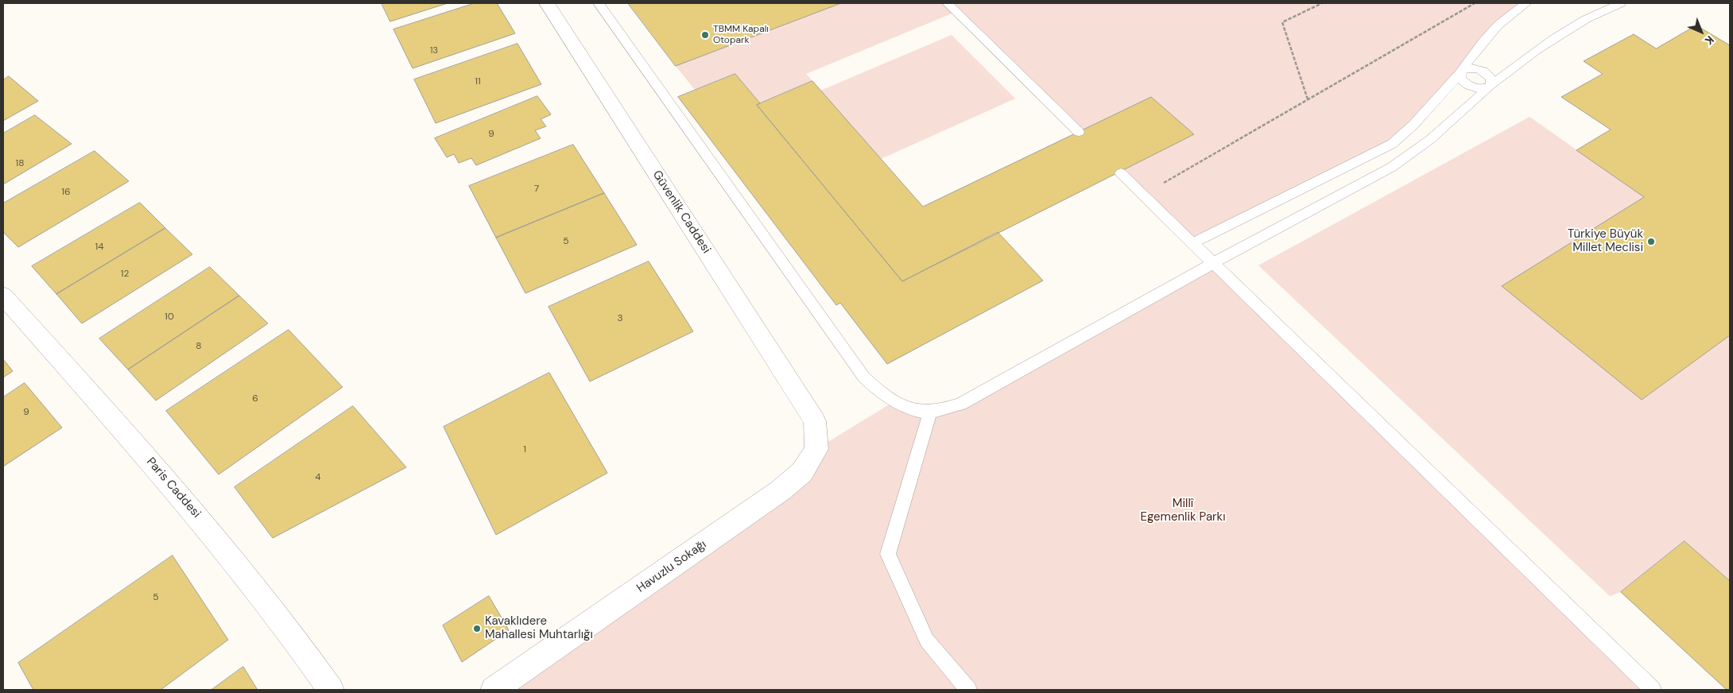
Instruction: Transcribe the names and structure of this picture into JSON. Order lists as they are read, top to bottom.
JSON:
{
  "streets": {
    "main road": ["Güvenlik Caddesi", "Paris Caddesi", "Havuzlu Sokağı"]
  },
  "crossings": [
    ["Güvenlik Caddesi", "Havuzlu Sokağı"]
  ],
  "parks": ["Millî Egemenlik Parkı"],
  "places": ["TBMM Kapalı Otopark", "Türkiye Büyük Millet Meclisi", "Kavaklıdere Mahallesi Muhtarlığı"],
  "house_numbers": [
    "13",
    "11",
    "9",
    "18",
    "7",
    "16",
    "5",
    "14",
    "12",
    "10",
    "3",
    "8",
    "6",
    "9",
    "1",
    "4",
    "5"
  ],
  "north": "bottom right"
}
